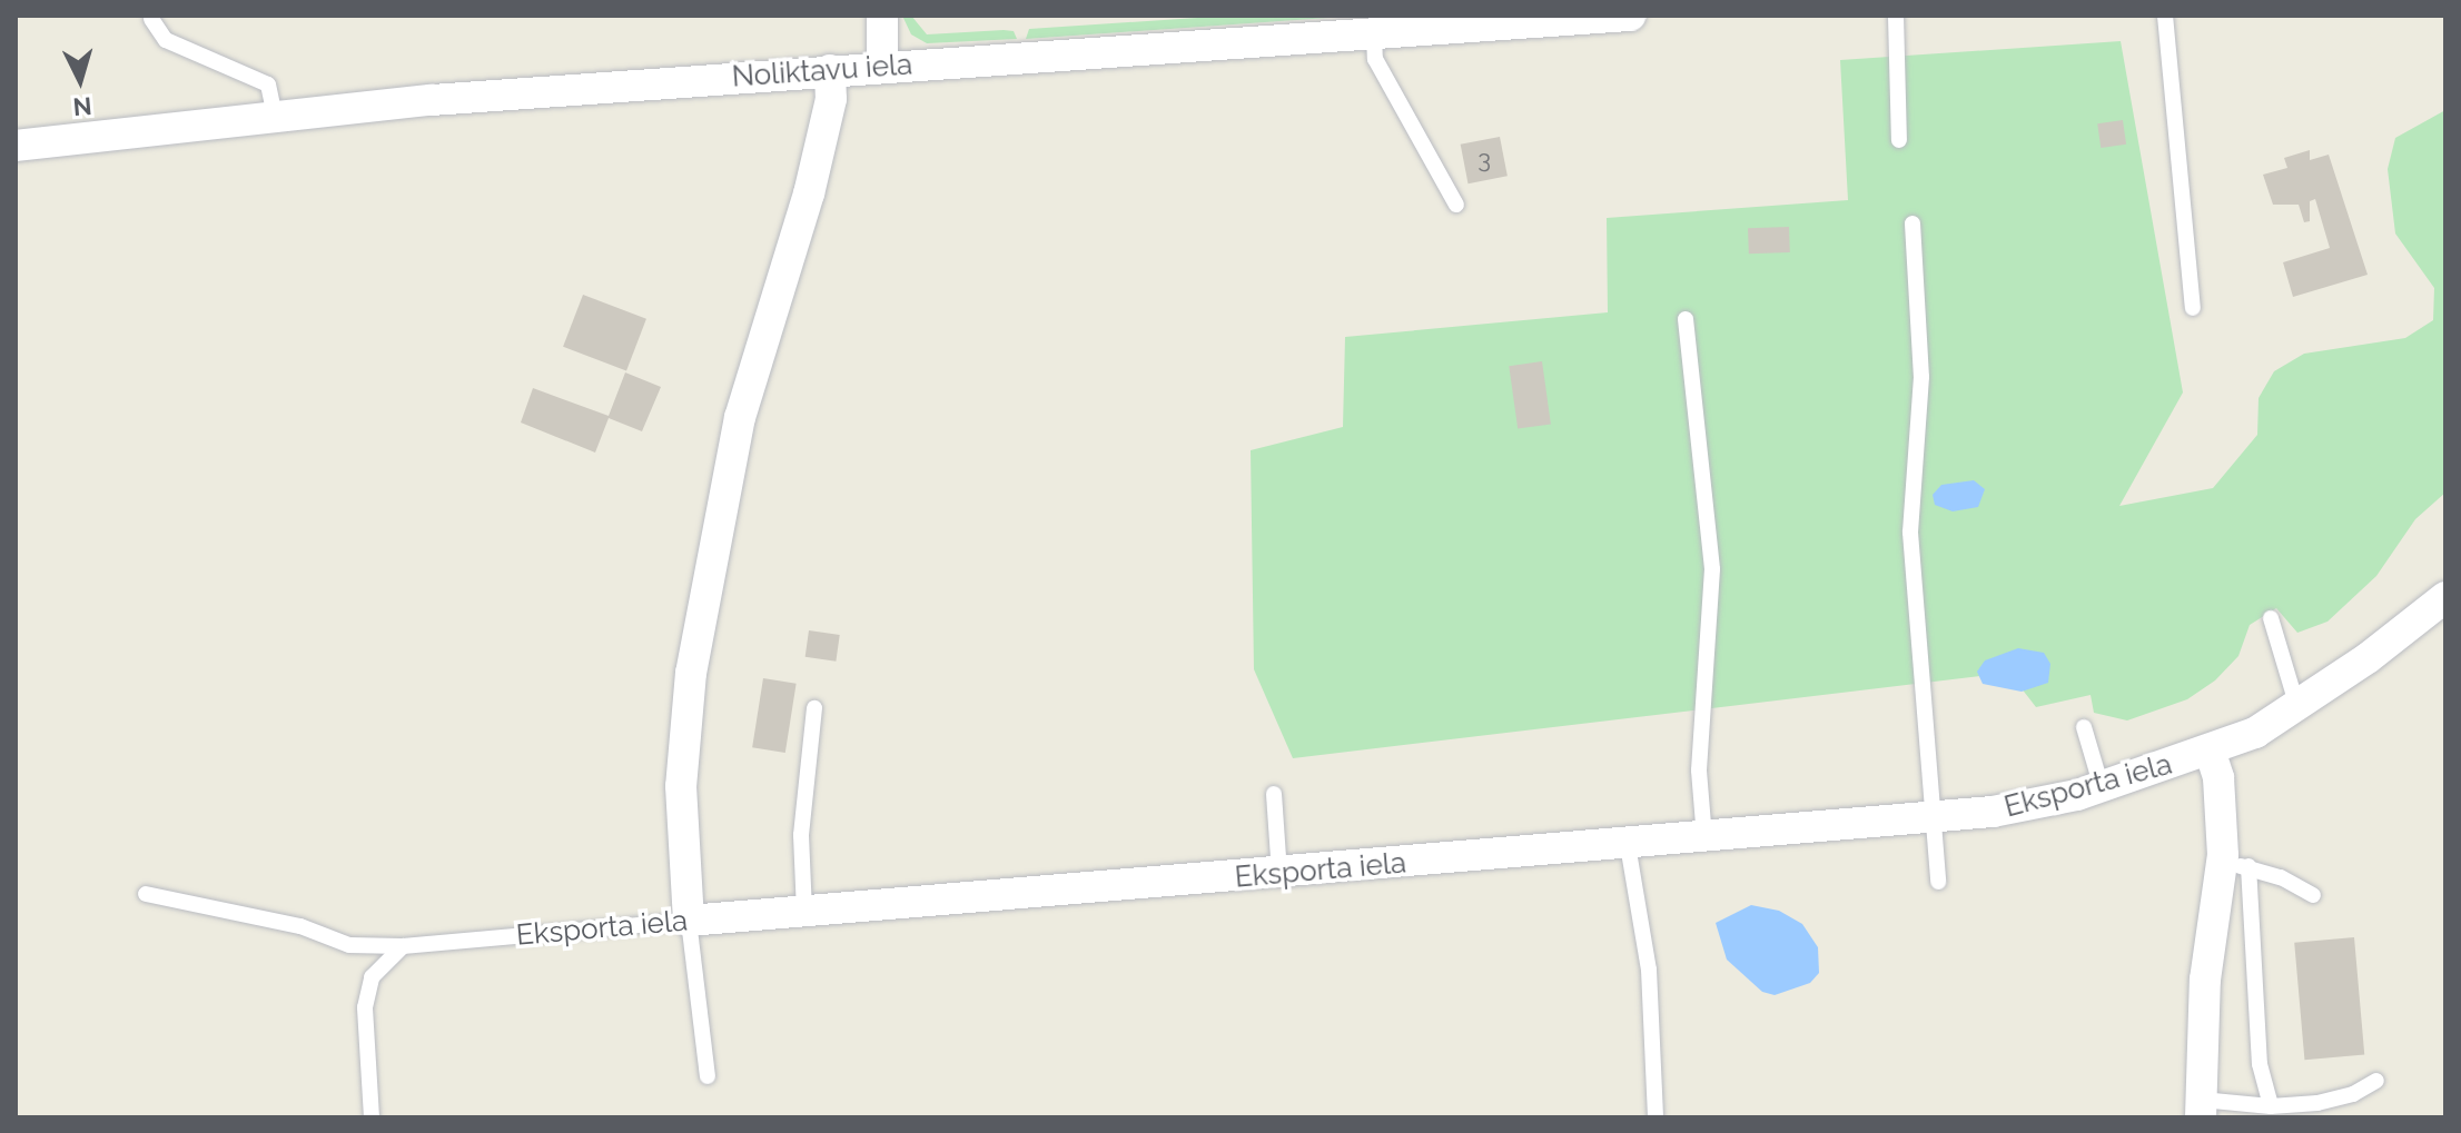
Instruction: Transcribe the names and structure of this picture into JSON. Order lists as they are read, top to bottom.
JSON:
{
  "streets": {
    "street": ["Noliktavu iela", "Eksporta iela"]
  },
  "house_numbers": ["3"],
  "north": "bottom"
}
